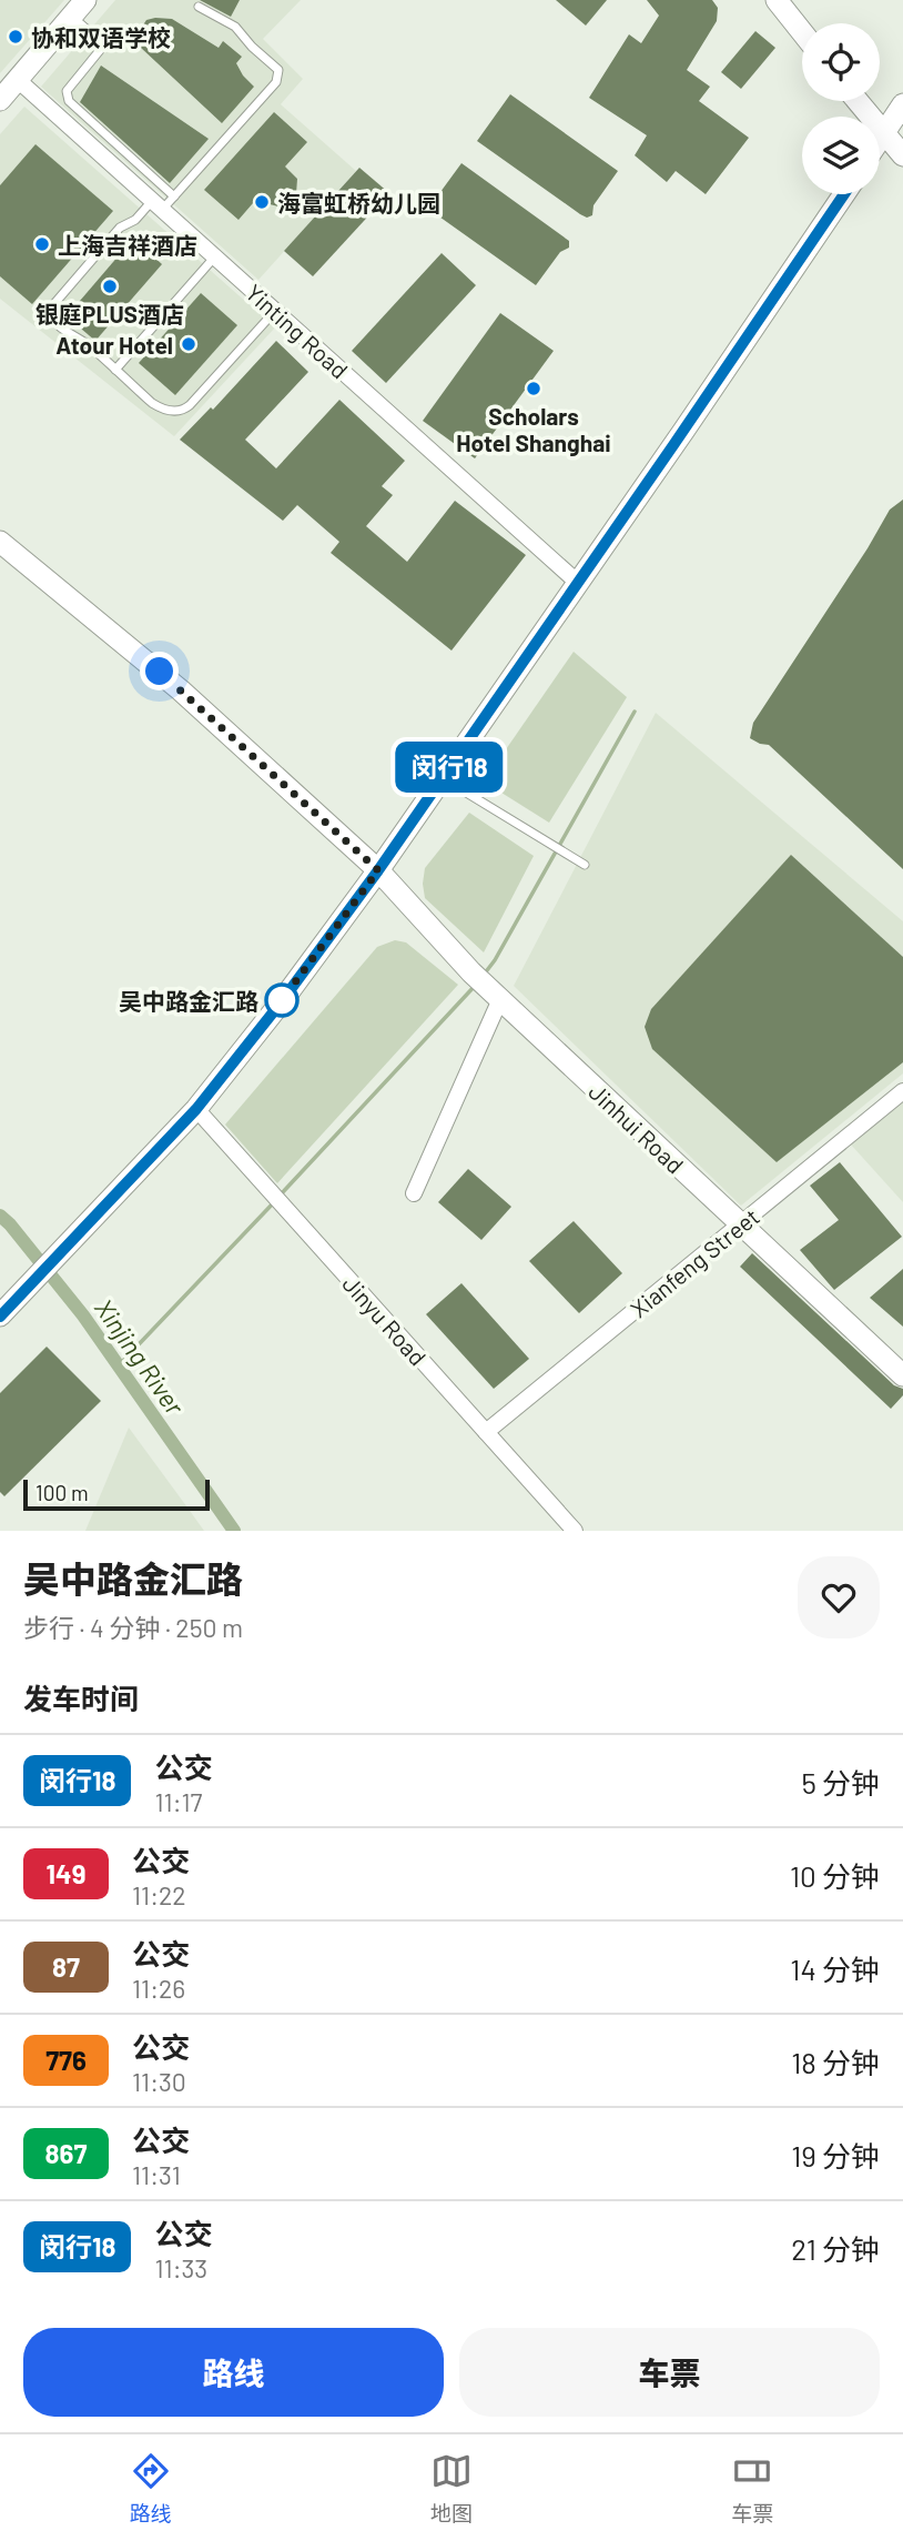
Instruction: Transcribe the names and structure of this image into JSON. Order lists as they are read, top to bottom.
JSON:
{
  "streets": {
    "main road": ["Jinhui Road"],
    "street": ["Yinting Road", "Xianfeng Street", "Jinyu Road"]
  },
  "crossings": [
    ["Jinhui Road", "Xianfeng Street"],
    ["Xianfeng Street", "Jinyu Road"]
  ],
  "water": ["Xinjing River"],
  "places": [
    "协和双语学校",
    "海富虹桥幼儿园",
    "上海吉祥酒店",
    "银庭PLUS酒店",
    "Atour Hotel",
    "Scholars Hotel Shanghai",
    "吴中路金汇路"
  ],
  "lines": ["bus line 闵行18"],
  "scale_bar": "100 m",
  "page": {
    "on_map": "闵行18",
    "scale": "100 m",
    "heading": [
      ["吴中路金汇路", "步行 · 4 分钟 · 250 m"],
      "发车时间"
    ],
    "list": [
      {
        "mark": "闵行18",
        "name": "公交",
        "note": "11:17",
        "value": "5 分钟"
      },
      {
        "mark": "149",
        "name": "公交",
        "note": "11:22",
        "value": "10 分钟"
      },
      {
        "mark": "87",
        "name": "公交",
        "note": "11:26",
        "value": "14 分钟"
      },
      {
        "mark": "776",
        "name": "公交",
        "note": "11:30",
        "value": "18 分钟"
      },
      {
        "mark": "867",
        "name": "公交",
        "note": "11:31",
        "value": "19 分钟"
      },
      {
        "mark": "闵行18",
        "name": "公交",
        "note": "11:33",
        "value": "21 分钟"
      }
    ],
    "buttons": ["路线", "车票"],
    "tabs": ["路线", "地图", "车票"]
  }
}
